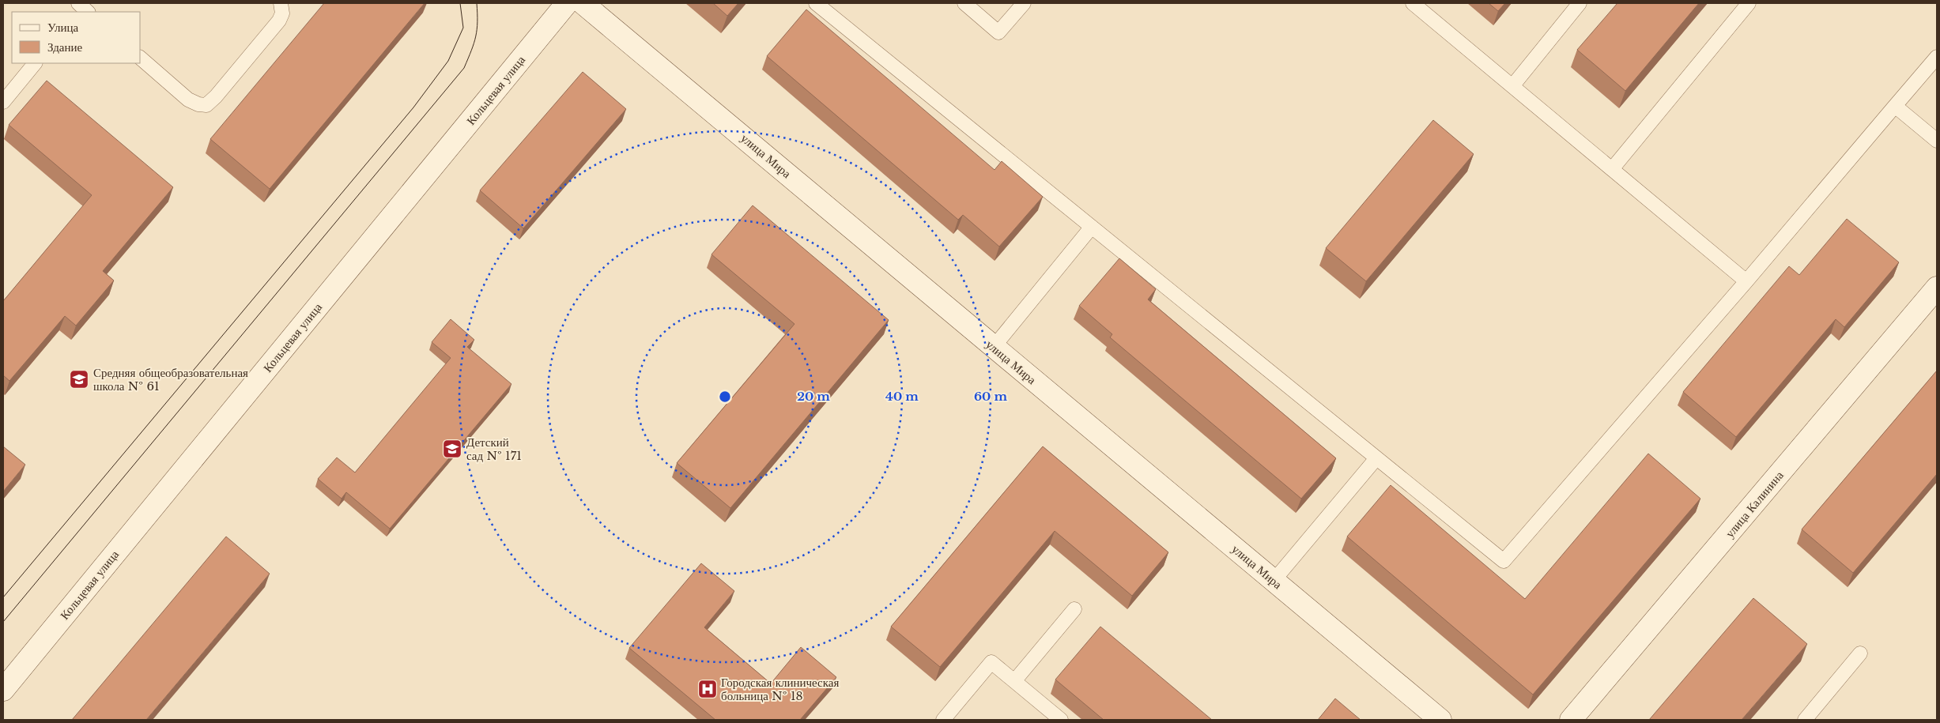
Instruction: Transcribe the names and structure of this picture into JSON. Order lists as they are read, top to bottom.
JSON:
{
  "streets": {
    "street": ["Кольцевая улица", "улица Мира", "улица Калинина"]
  },
  "places": {
    "school or university": ["Средняя общеобразовательная школа № 61", "Детский сад № 171"],
    "hospital": ["Городская клиническая больница № 18"]
  },
  "legend": ["Улица", "Здание"],
  "rings": ["20 m", "40 m", "60 m"]
}
